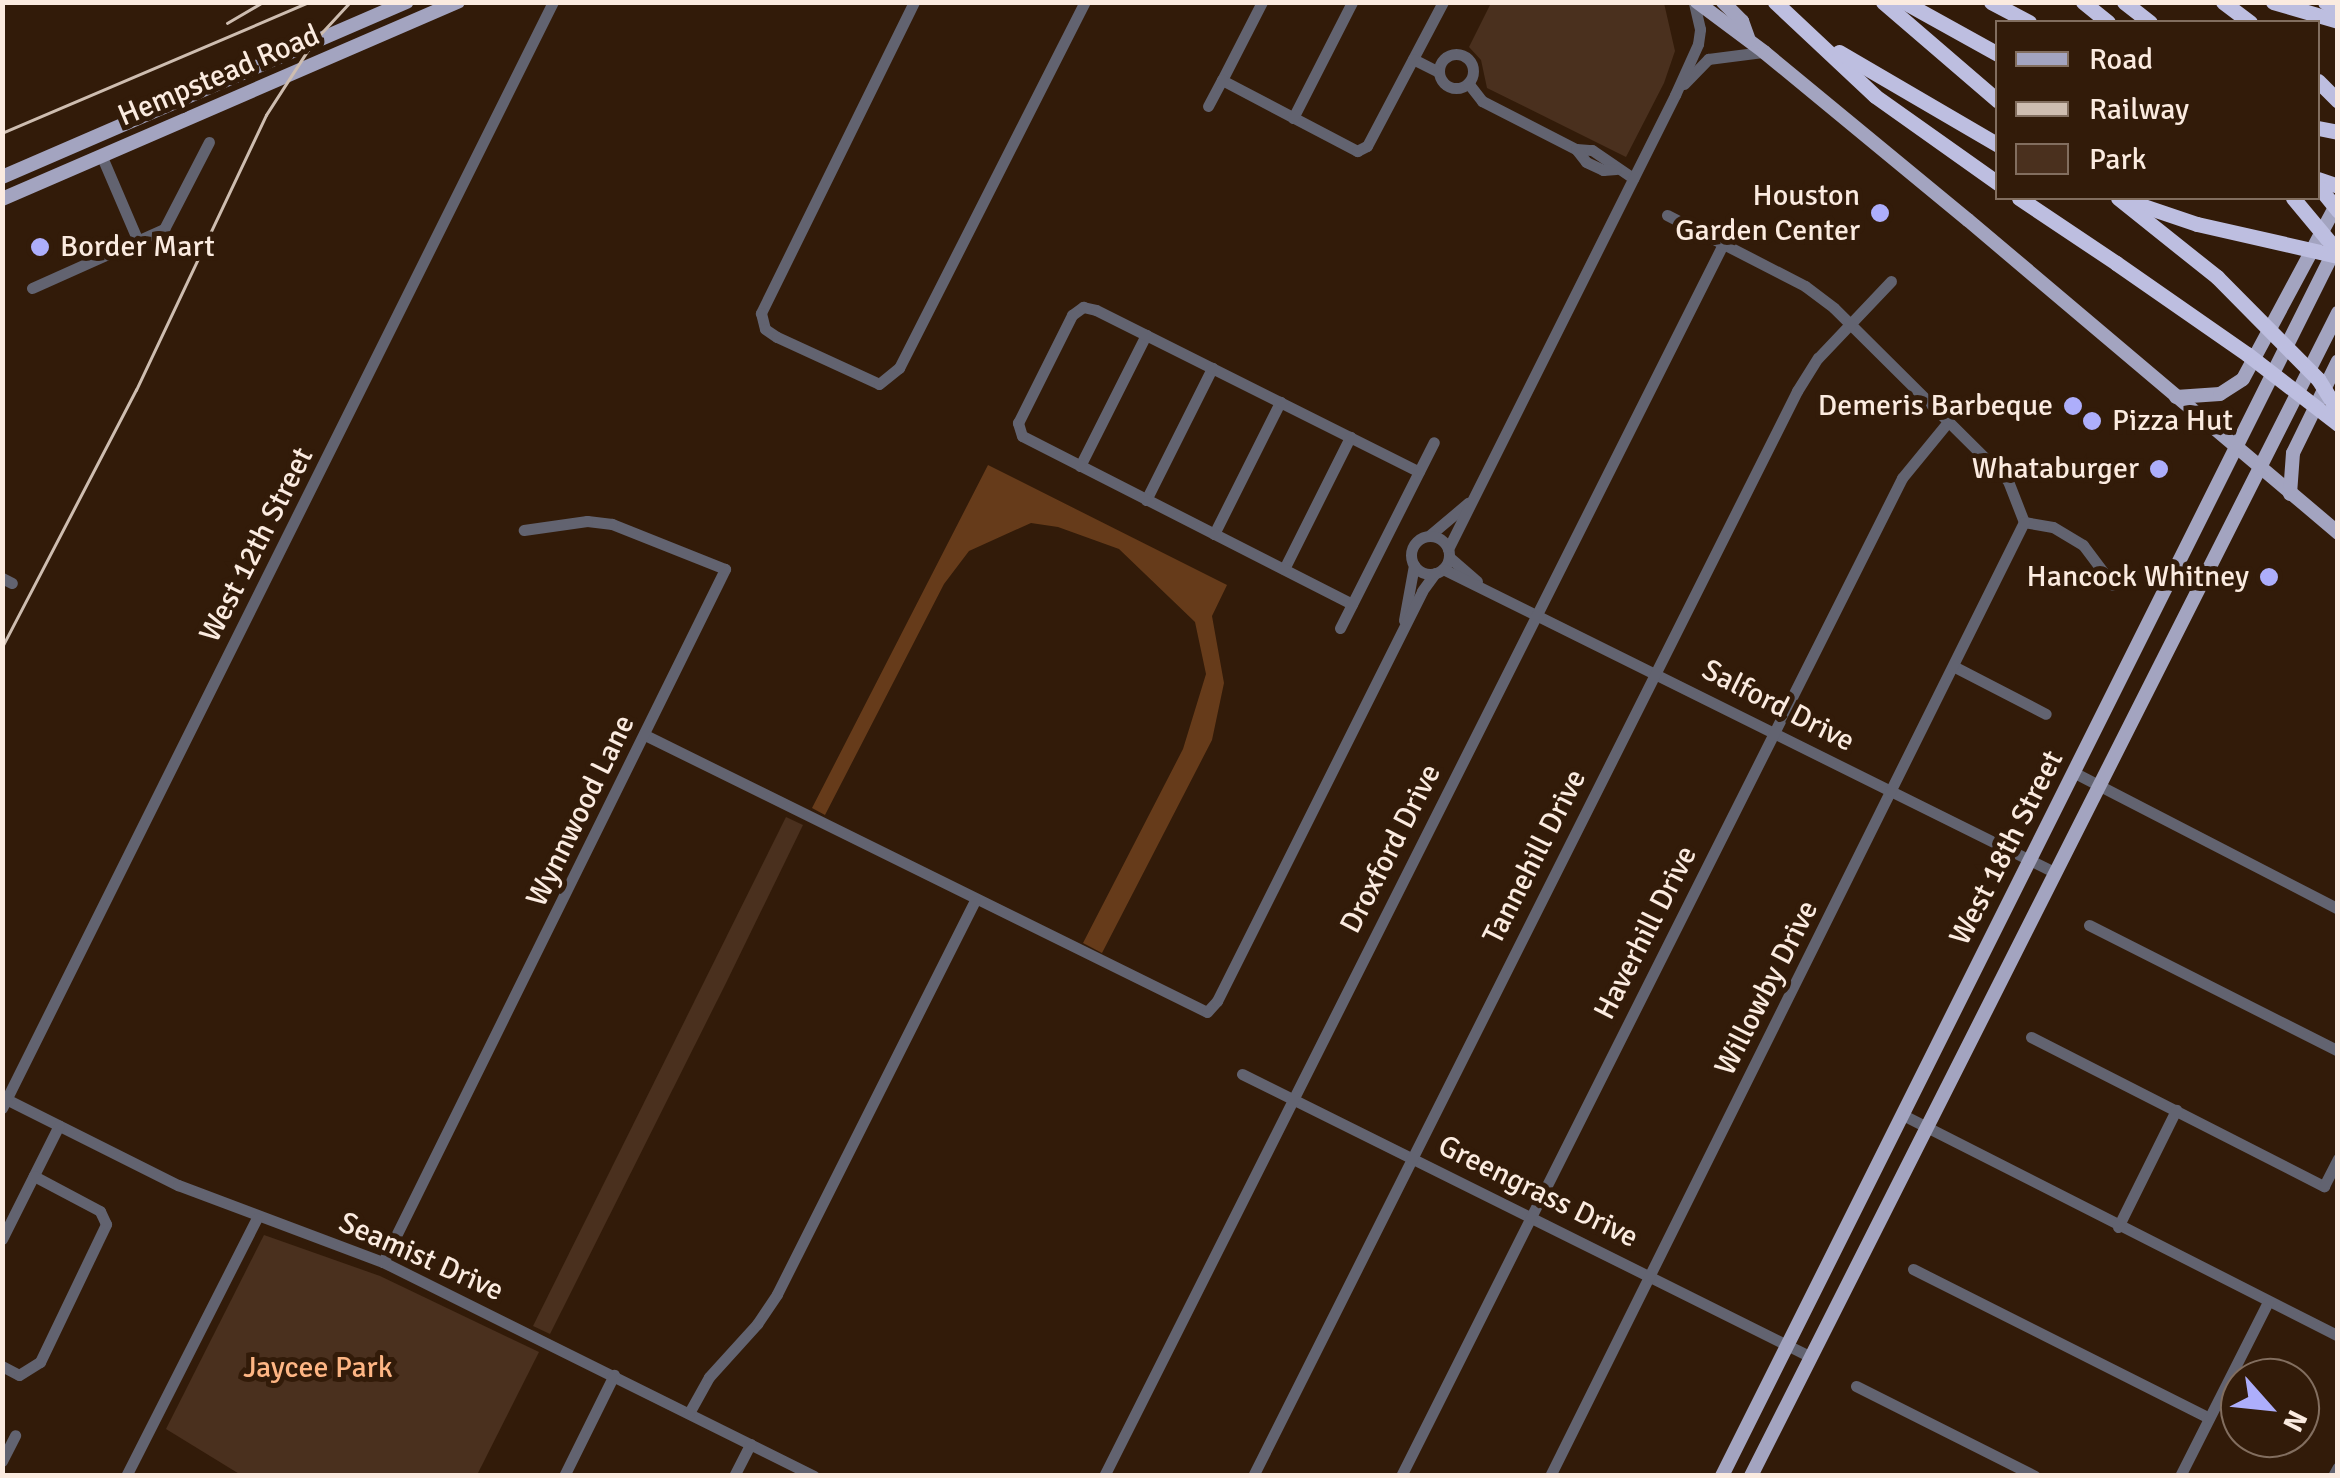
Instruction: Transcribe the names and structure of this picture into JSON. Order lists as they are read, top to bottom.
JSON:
{
  "streets": {
    "main road": ["Hempstead Road", "West 18th Street"],
    "street": [
      "West 12th Street",
      "Salford Drive",
      "Wynnwood Lane",
      "Droxford Drive",
      "Tannehill Drive",
      "Haverhill Drive",
      "Willowby Drive",
      "Greengrass Drive",
      "Seamist Drive"
    ]
  },
  "crossings": [
    ["West 12th Street", "Seamist Drive"],
    ["Salford Drive", "West 18th Street"],
    ["Salford Drive", "Droxford Drive"],
    ["Salford Drive", "Tannehill Drive"],
    ["Salford Drive", "Haverhill Drive"],
    ["Salford Drive", "Willowby Drive"],
    ["Wynnwood Lane", "Seamist Drive"],
    ["West 18th Street", "Greengrass Drive"],
    ["Droxford Drive", "Greengrass Drive"],
    ["Tannehill Drive", "Greengrass Drive"],
    ["Haverhill Drive", "Greengrass Drive"],
    ["Willowby Drive", "Greengrass Drive"]
  ],
  "parks": ["Jaycee Park"],
  "places": [
    "Houston Garden Center",
    "Border Mart",
    "Demeris Barbeque",
    "Pizza Hut",
    "Whataburger",
    "Hancock Whitney"
  ],
  "legend": ["Road", "Railway", "Park"],
  "north": "bottom right"
}
